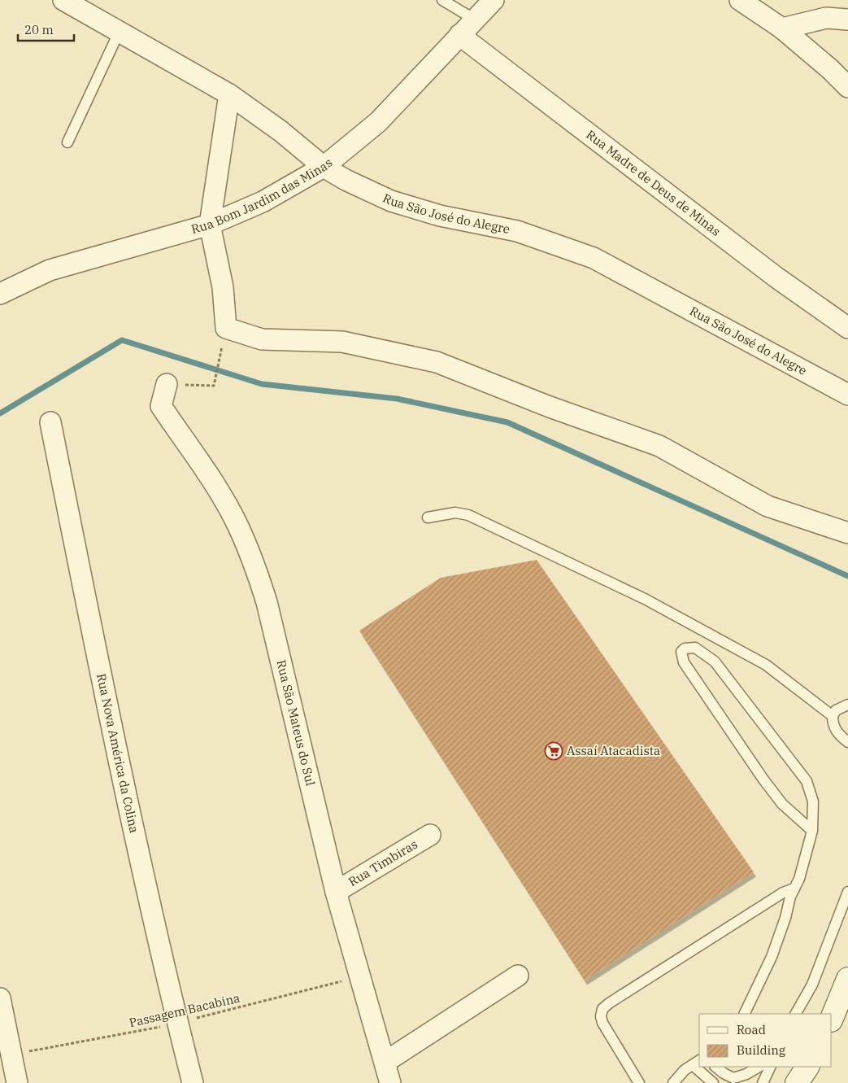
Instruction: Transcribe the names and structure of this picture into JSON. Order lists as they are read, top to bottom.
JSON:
{
  "streets": {
    "street": [
      "Rua Madre de Deus de Minas",
      "Rua Bom Jardim das Minas",
      "Rua São José do Alegre",
      "Rua São Mateus do Sul",
      "Rua Nova América da Colina",
      "Rua Timbiras"
    ],
    "path": ["Passagem Bacabina"]
  },
  "crossings": [
    ["Rua Madre de Deus de Minas", "Rua Bom Jardim das Minas"],
    ["Rua Bom Jardim das Minas", "Rua São José do Alegre"],
    ["Rua São Mateus do Sul", "Rua Timbiras"],
    ["Rua São Mateus do Sul", "Passagem Bacabina"],
    ["Rua Nova América da Colina", "Passagem Bacabina"]
  ],
  "places": {
    "supermarket": ["Assaí Atacadista"]
  },
  "legend": ["Road", "Building"],
  "scale_bar": "20 m"
}
